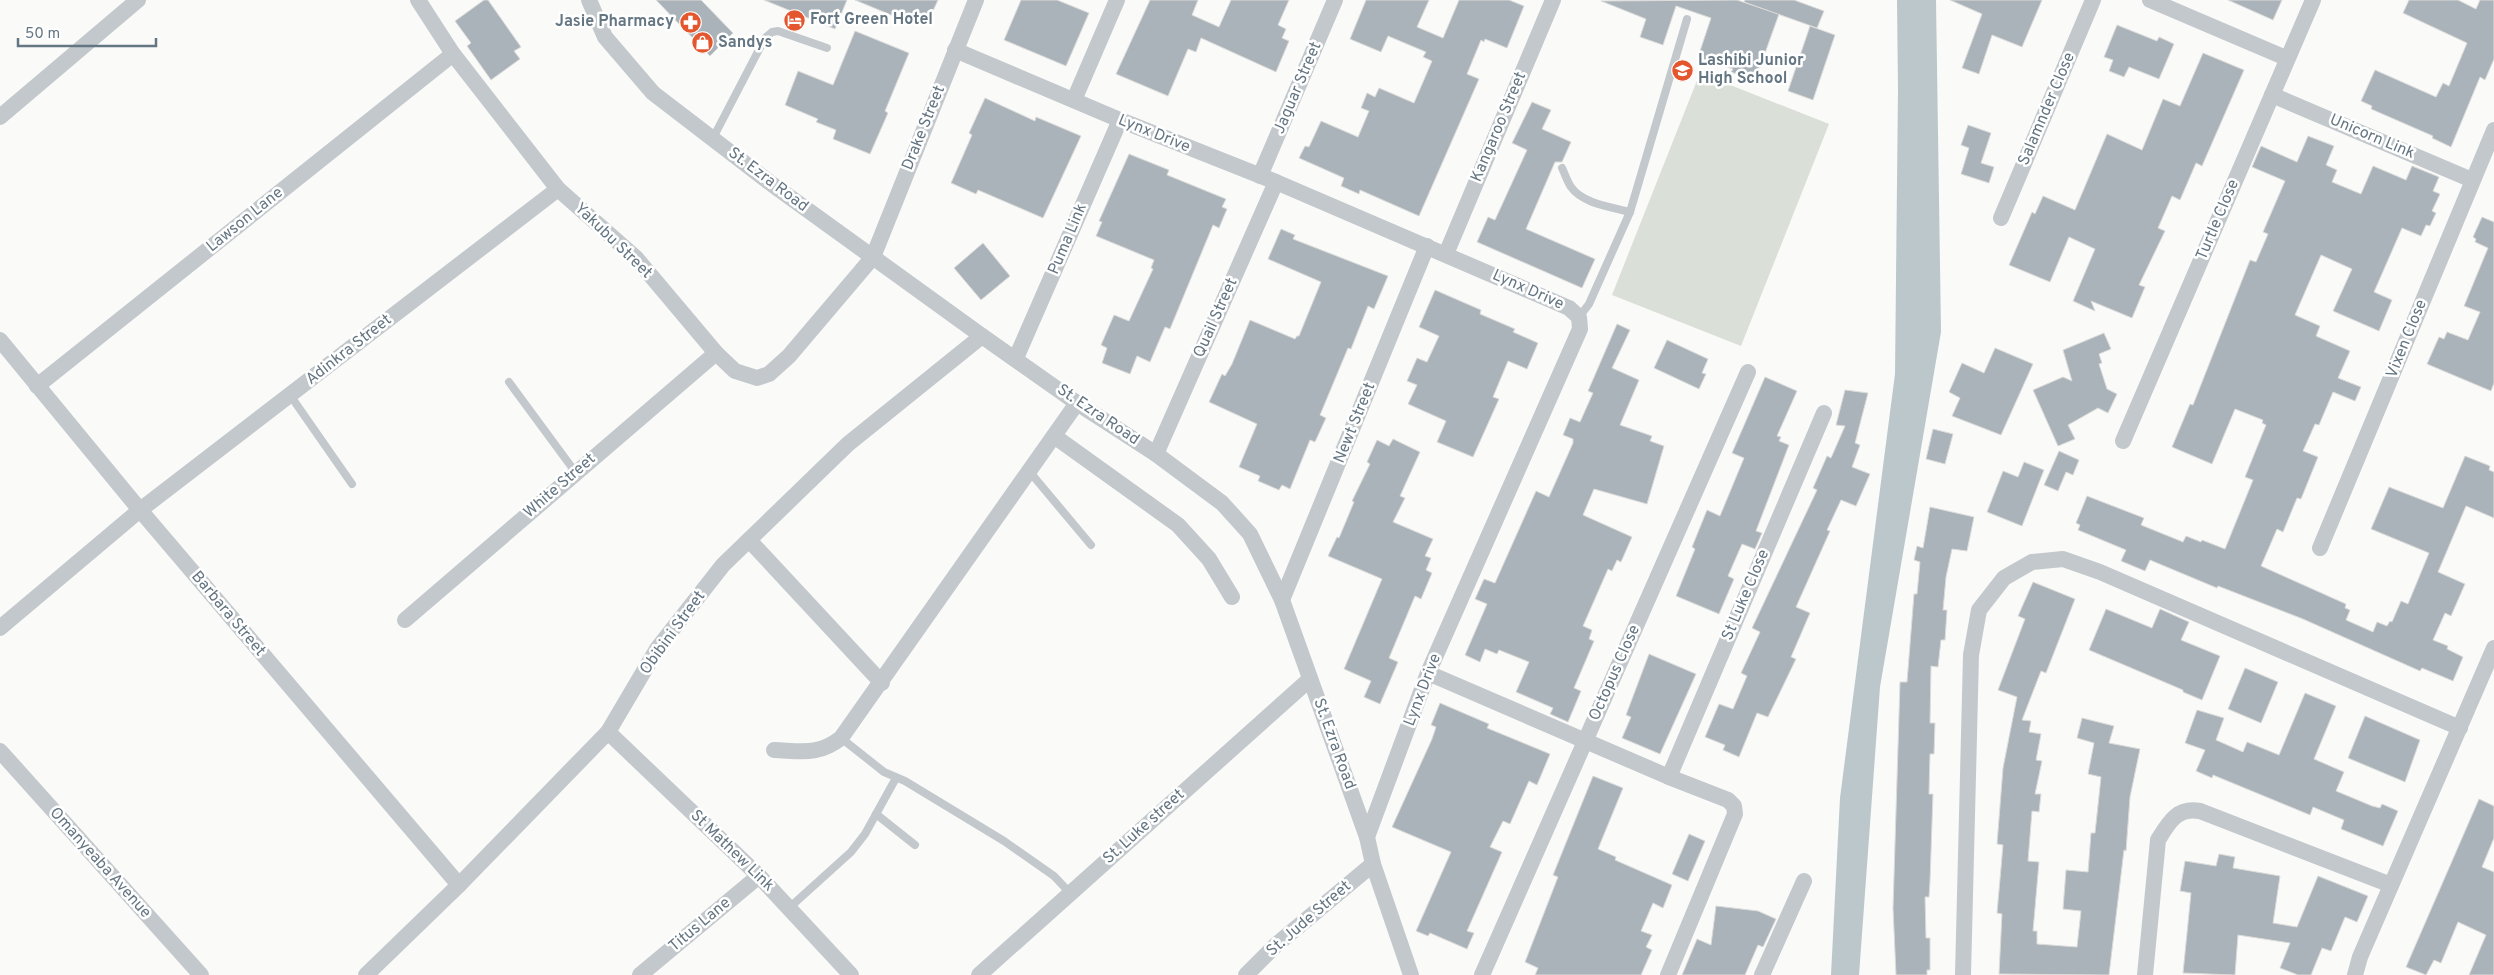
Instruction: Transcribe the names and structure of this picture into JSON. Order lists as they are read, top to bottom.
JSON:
{
  "streets": {
    "street": [
      "Jaguar Street",
      "Salamnder Close",
      "Kangaroo Street",
      "Drake Street",
      "Lynx Drive",
      "Unicorn Link",
      "St. Ezra Road",
      "Lawson Lane",
      "Turtle Close",
      "Puma Link",
      "Yakubu Street",
      "Quail Street",
      "Vixen Close",
      "Adinkra Street",
      "Newt Street",
      "White Street",
      "St Luke Close",
      "Barbara Street",
      "Obibini Street",
      "Octopus Close",
      "St. Luke street",
      "St Mathew Link",
      "Omanyeaba Avenue",
      "St. Jude Street",
      "Titus Lane"
    ]
  },
  "crossings": [
    ["Jaguar Street", "Lynx Drive"],
    ["Kangaroo Street", "Lynx Drive"],
    ["Drake Street", "Lynx Drive"],
    ["Drake Street", "St. Ezra Road"],
    ["Drake Street", "Yakubu Street"],
    ["Lynx Drive", "St. Ezra Road"],
    ["Lynx Drive", "Puma Link"],
    ["Lynx Drive", "Quail Street"],
    ["Lynx Drive", "Newt Street"],
    ["Unicorn Link", "Turtle Close"],
    ["Unicorn Link", "Vixen Close"],
    ["St. Ezra Road", "Puma Link"],
    ["St. Ezra Road", "Yakubu Street"],
    ["St. Ezra Road", "Quail Street"],
    ["St. Ezra Road", "Newt Street"],
    ["St. Ezra Road", "Obibini Street"],
    ["St. Ezra Road", "St. Luke street"],
    ["St. Ezra Road", "St. Jude Street"],
    ["Lawson Lane", "Yakubu Street"],
    ["Lawson Lane", "Barbara Street"],
    ["Yakubu Street", "Adinkra Street"],
    ["Yakubu Street", "White Street"],
    ["Adinkra Street", "Barbara Street"],
    ["Barbara Street", "Obibini Street"],
    ["Obibini Street", "St Mathew Link"],
    ["St Mathew Link", "Titus Lane"]
  ],
  "places": {
    "hotel": ["Fort Green Hotel"],
    "pharmacy": ["Jasie Pharmacy"],
    "shop": ["Sandys"],
    "school or university": ["Lashibi Junior High School"]
  },
  "scale_bar": "50 m"
}
